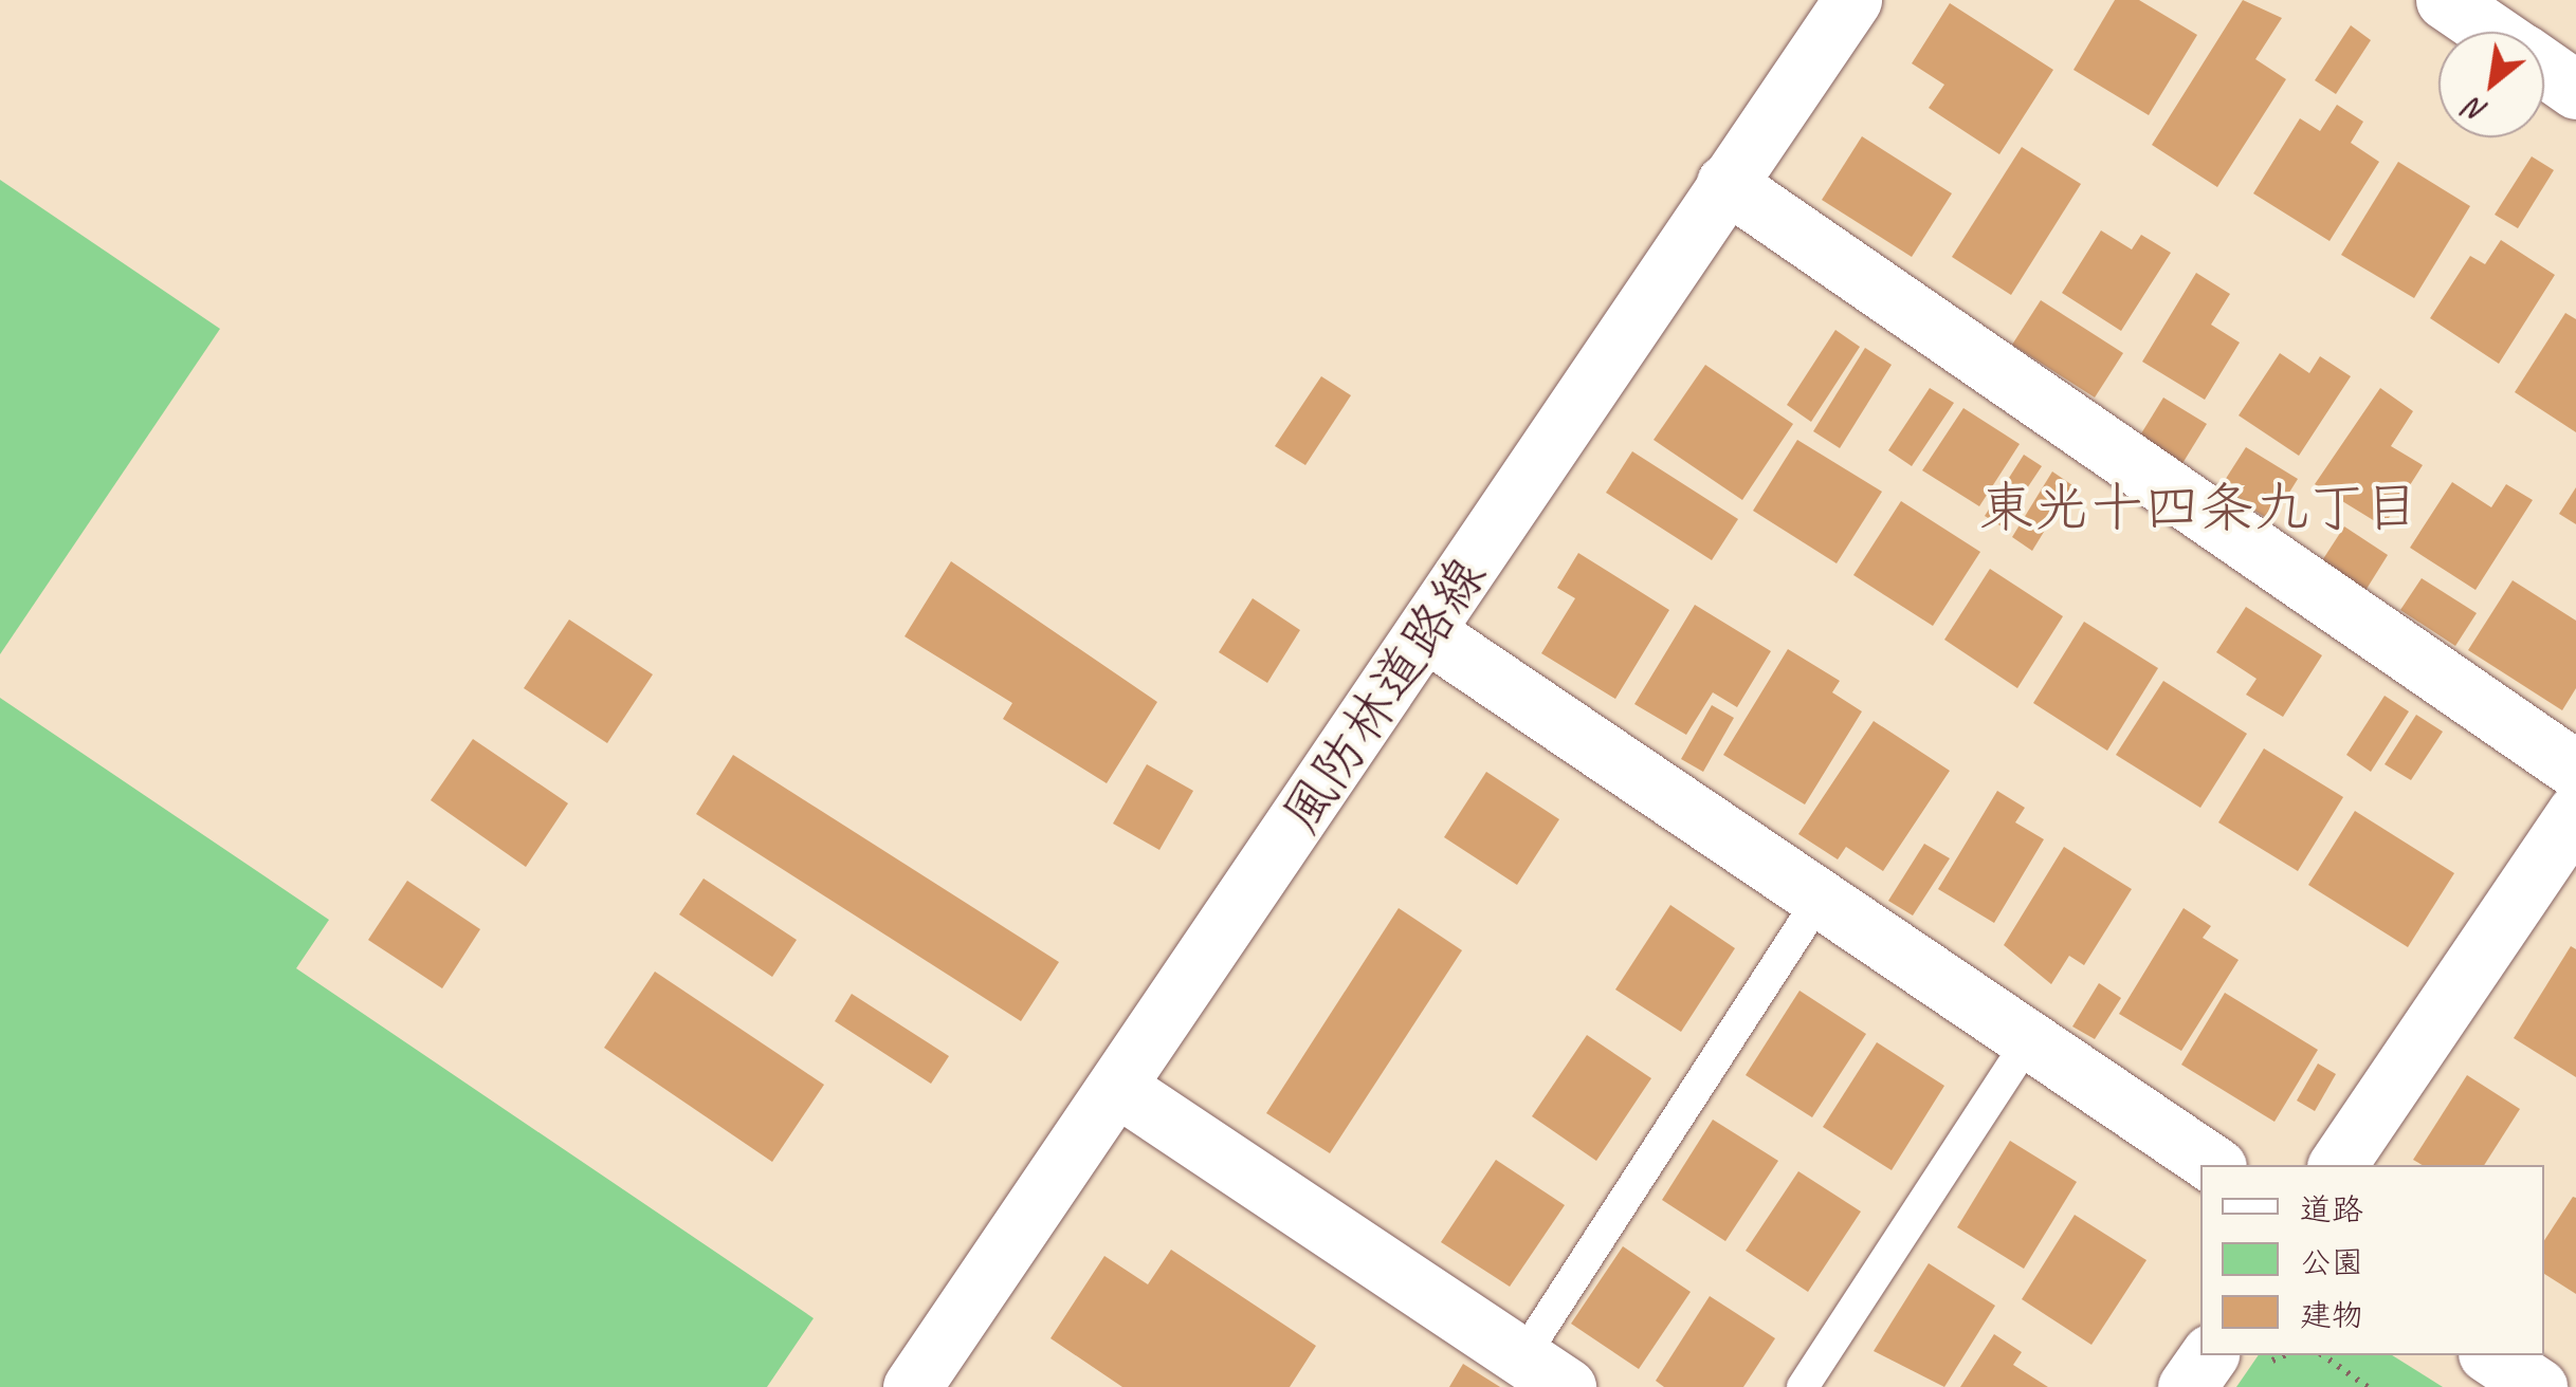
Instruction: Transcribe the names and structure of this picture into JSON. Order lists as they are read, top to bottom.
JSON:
{
  "streets": {
    "street": ["風防林道路線"]
  },
  "districts": ["東光十四条九丁目"],
  "legend": ["道路", "公園", "建物"],
  "north": "bottom left"
}
